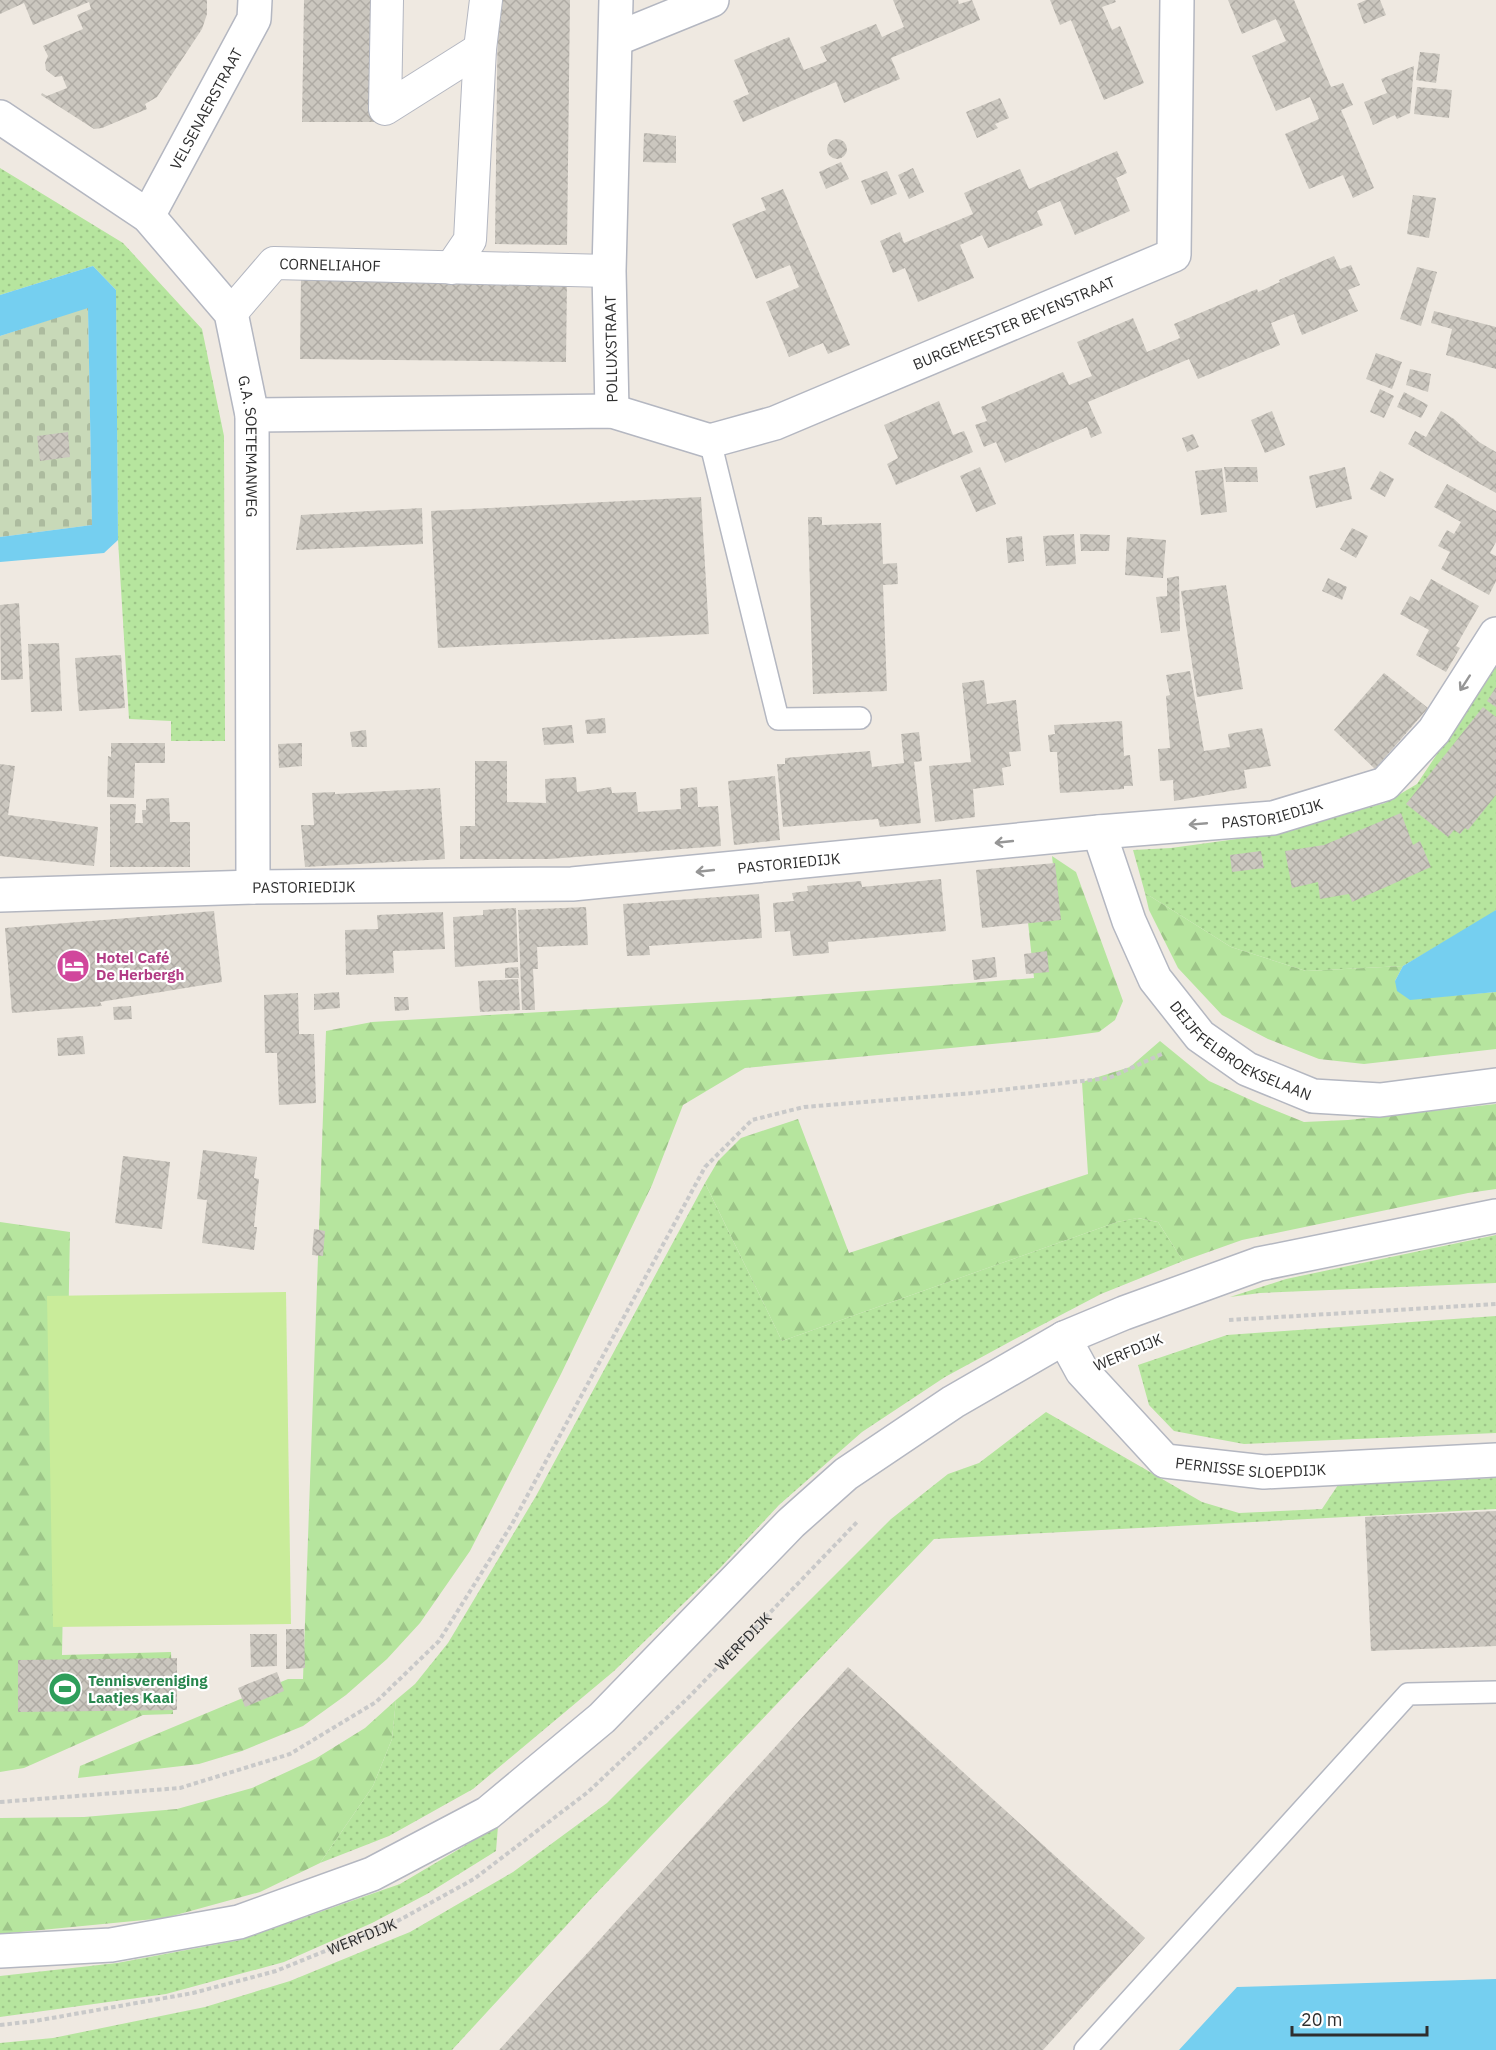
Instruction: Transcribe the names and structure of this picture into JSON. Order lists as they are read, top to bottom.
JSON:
{
  "streets": {
    "street": [
      "VELSENAERSTRAAT",
      "CORNELIAHOF",
      "BURGEMEESTER BEYENSTRAAT",
      "POLLUXSTRAAT",
      "G.A. SOETEMANWEG",
      "PASTORIEDIJK",
      "DEIJFFELBROEKSELAAN",
      "PERNISSE SLOEPDIJK"
    ],
    "path": ["WERFDIJK"]
  },
  "crossings": [
    ["VELSENAERSTRAAT", "G.A. SOETEMANWEG"],
    ["CORNELIAHOF", "POLLUXSTRAAT"],
    ["CORNELIAHOF", "G.A. SOETEMANWEG"],
    ["POLLUXSTRAAT", "G.A. SOETEMANWEG"],
    ["G.A. SOETEMANWEG", "PASTORIEDIJK"],
    ["PASTORIEDIJK", "DEIJFFELBROEKSELAAN"]
  ],
  "one_way": ["PASTORIEDIJK"],
  "places": {
    "hotel": ["Hotel Café De Herbergh"],
    "sports": ["Tennisvereniging Laatjes Kaai"]
  },
  "scale_bar": "20 m"
}
